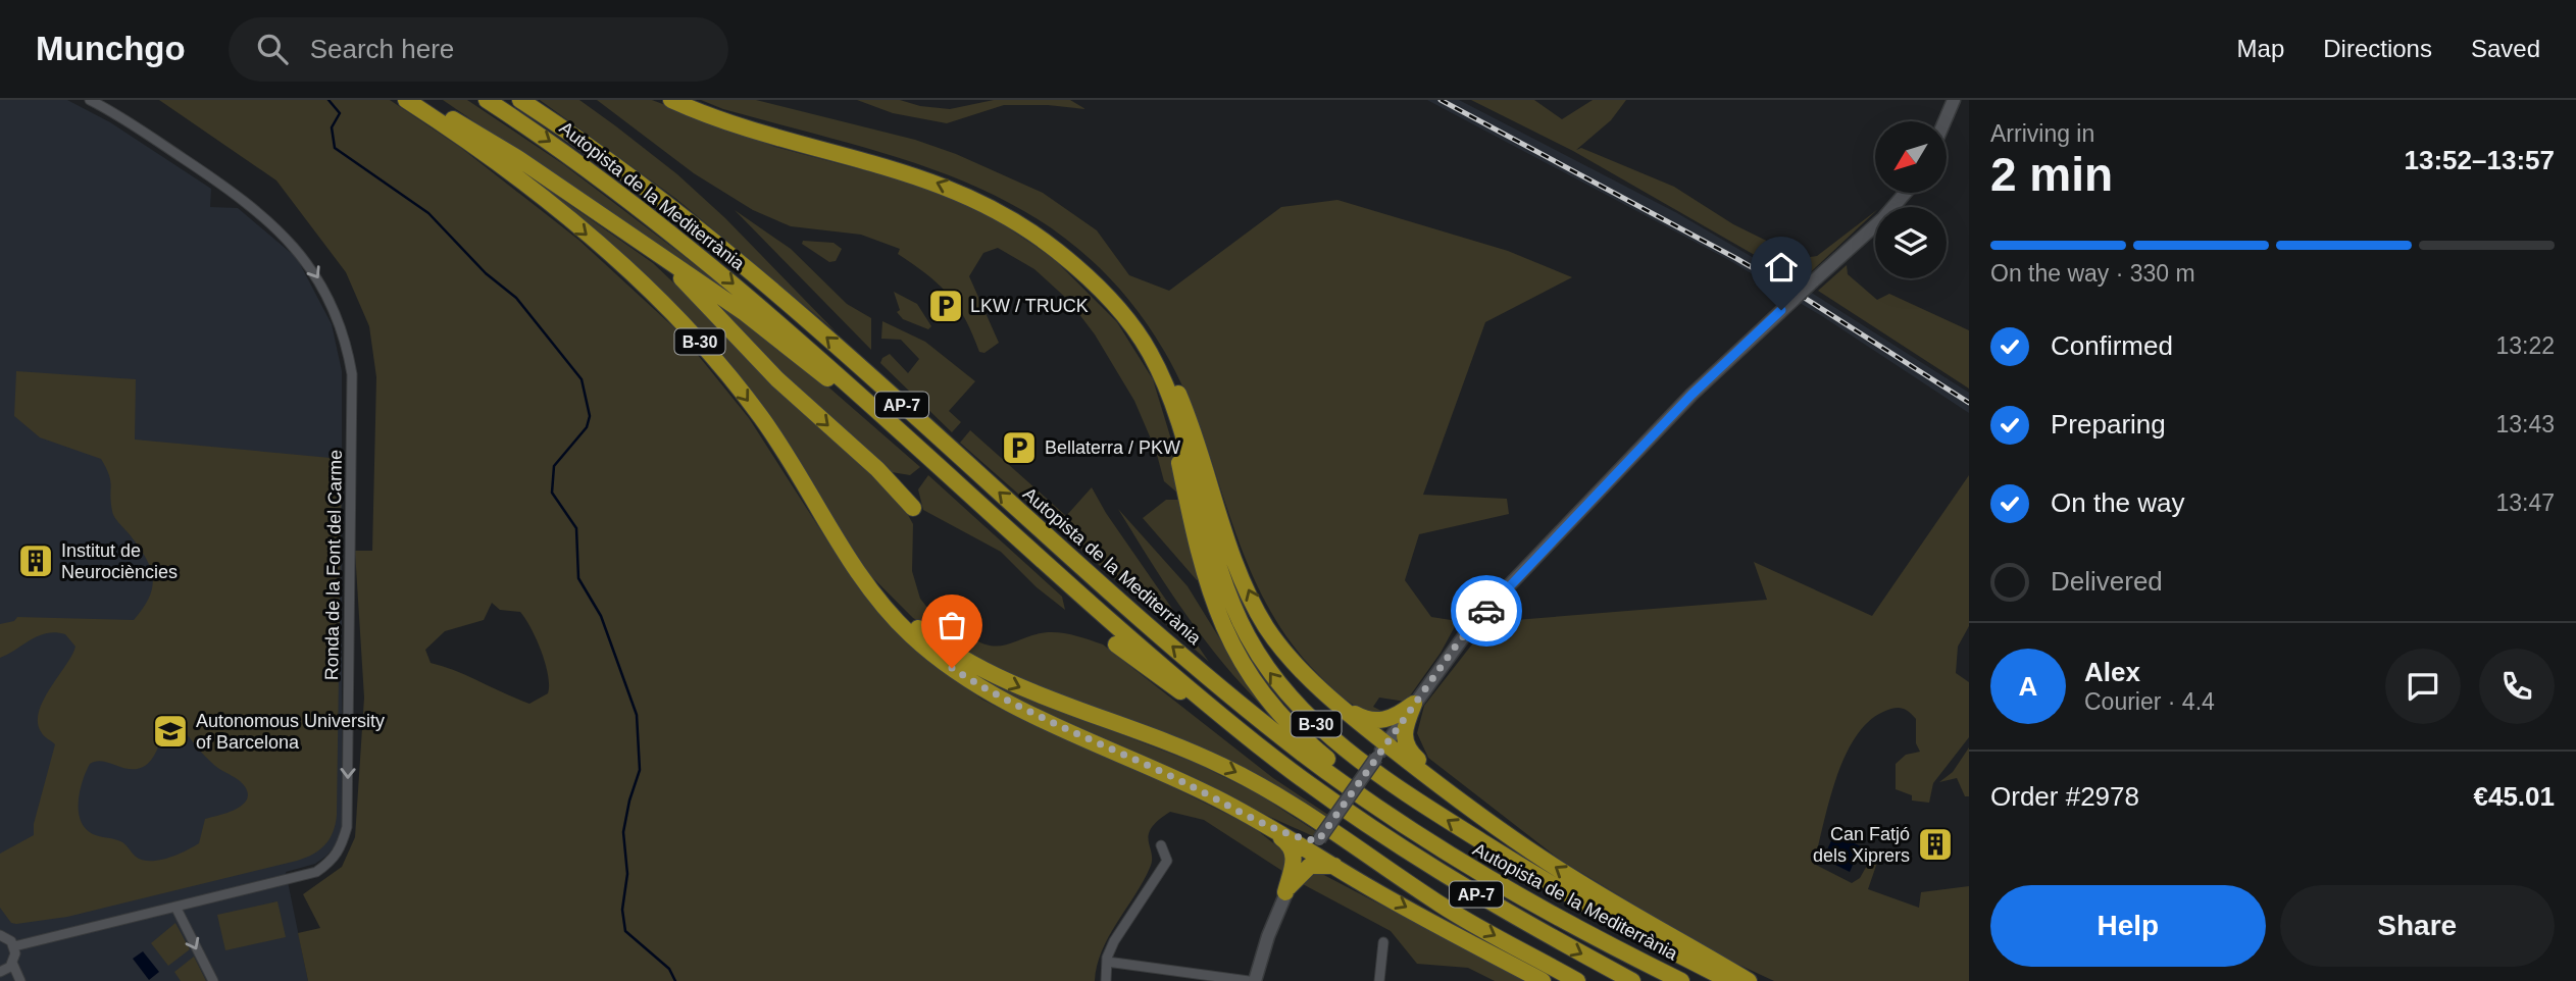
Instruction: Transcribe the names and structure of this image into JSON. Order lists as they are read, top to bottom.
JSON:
{
  "streets": {
    "highway": ["Autopista de la Mediterrània", "B-30", "AP-7"],
    "street": ["Ronda de la Font del Carme"]
  },
  "places": {
    "parking": ["LKW / TRUCK", "Bellaterra / PKW"],
    "building": ["Institut de Neurociències", "Can Fatjó dels Xiprers"],
    "school or university": ["Autonomous University of Barcelona"]
  },
  "north": "bottom left",
  "page": {
    "header": "Munchgo",
    "search": "Search here",
    "nav": ["Map", "Directions", "Saved"],
    "heading": ["2 min", "Arriving in", "13:52–13:57"],
    "panel": [
      "Alex",
      "Courier · 4.4",
      "Order #2978",
      "€45.01"
    ],
    "bar": "On the way · 330 m",
    "list": [
      ["Confirmed", "13:22"],
      ["Preparing", "13:43"],
      ["On the way", "13:47"],
      "Delivered"
    ],
    "round": "A",
    "buttons": ["Help", "Share"]
  }
}
